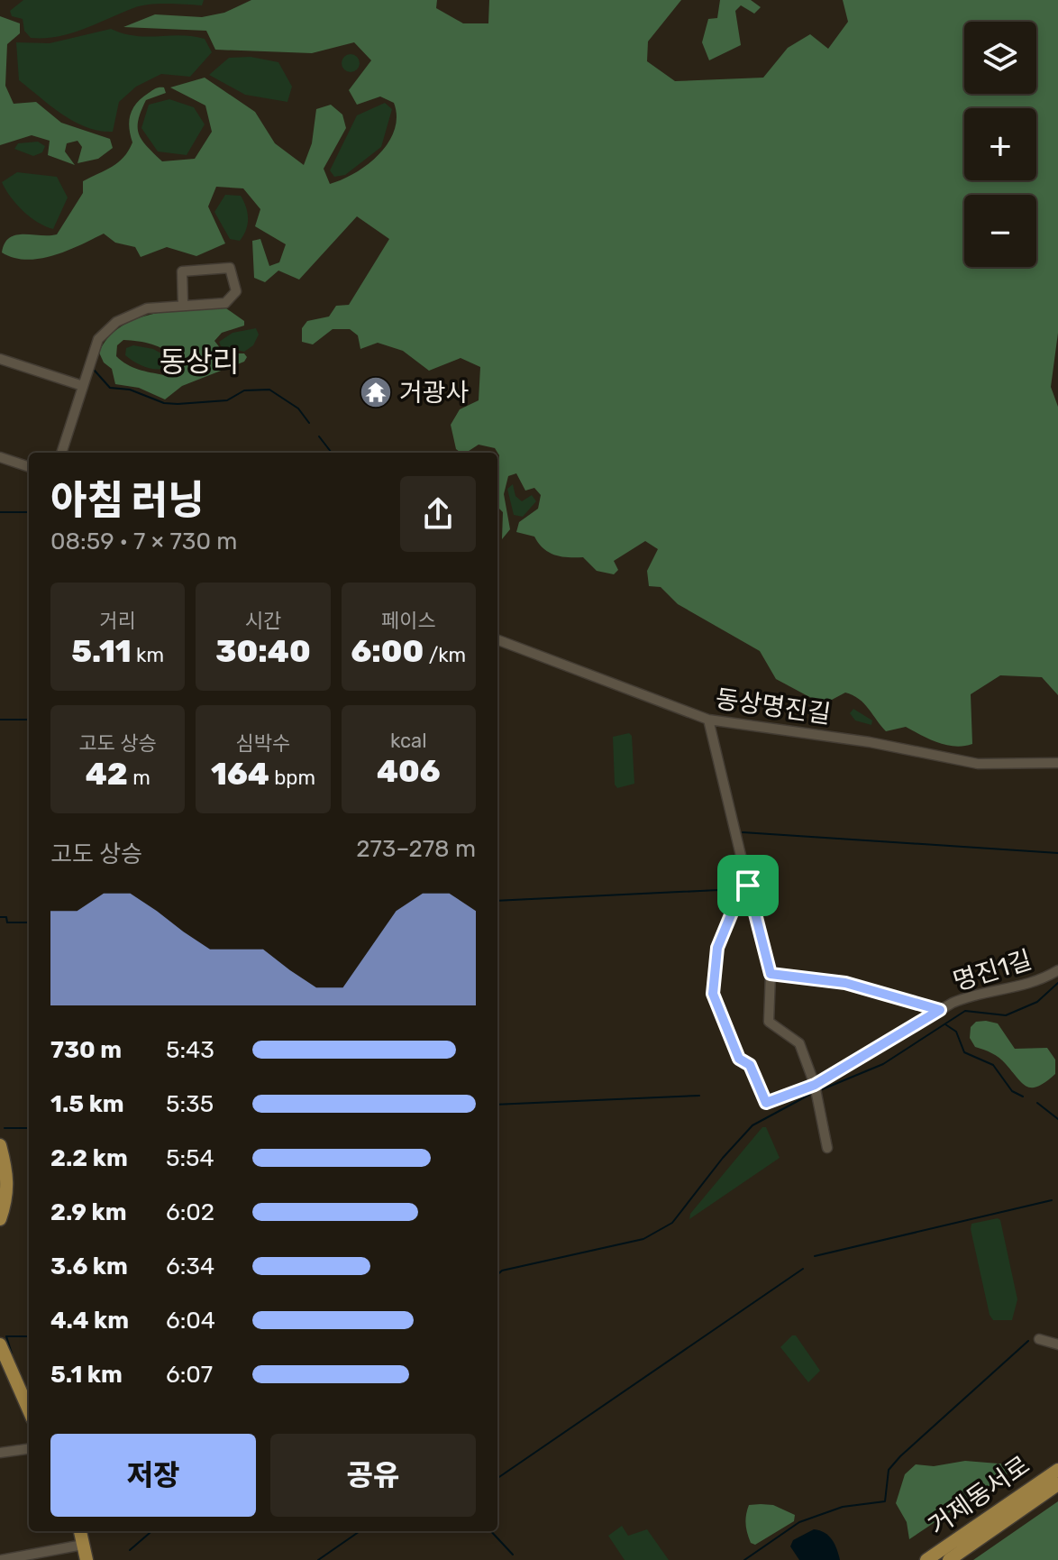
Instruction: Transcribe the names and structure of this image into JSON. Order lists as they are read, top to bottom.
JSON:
{
  "streets": {
    "main road": ["거제동서로"],
    "street": ["동상명진길", "명진1길"]
  },
  "districts": ["동상리"],
  "places": {
    "temple": ["거광사"]
  },
  "page": {
    "map_buttons": ["+", "−"],
    "heading": ["아침 러닝", "08:59 · 7 × 730 m"],
    "stats": [
      ["거리", "5.11 km"],
      ["시간", "30:40"],
      ["페이스", "6:00 /km"],
      ["고도 상승", "42 m"],
      ["심박수", "164 bpm"],
      ["kcal", "406"]
    ],
    "chart": ["고도 상승", "273–278 m"],
    "list": [
      {
        "name": "730 m",
        "note": "5:43"
      },
      {
        "name": "1.5 km",
        "note": "5:35"
      },
      {
        "name": "2.2 km",
        "note": "5:54"
      },
      {
        "name": "2.9 km",
        "note": "6:02"
      },
      {
        "name": "3.6 km",
        "note": "6:34"
      },
      {
        "name": "4.4 km",
        "note": "6:04"
      },
      {
        "name": "5.1 km",
        "note": "6:07"
      }
    ],
    "buttons": ["저장", "공유"]
  }
}
